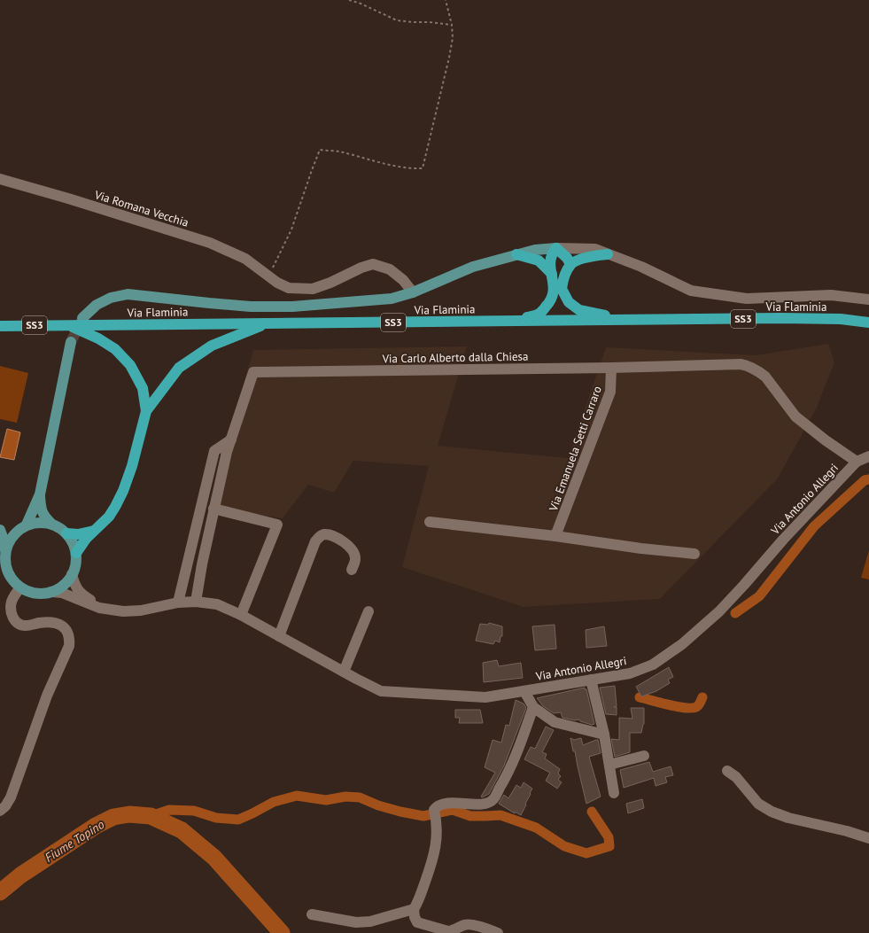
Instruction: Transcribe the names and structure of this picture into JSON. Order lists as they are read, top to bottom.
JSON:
{
  "streets": {
    "highway": ["Via Flaminia", "SS3"],
    "street": [
      "Via Romana Vecchia",
      "Via Carlo Alberto dalla Chiesa",
      "Via Emanuela Setti Carraro",
      "Via Antonio Allegri"
    ]
  },
  "crossings": [
    ["Via Carlo Alberto dalla Chiesa", "Via Emanuela Setti Carraro"],
    ["Via Carlo Alberto dalla Chiesa", "Via Antonio Allegri"]
  ],
  "water": ["Fiume Topino"]
}
